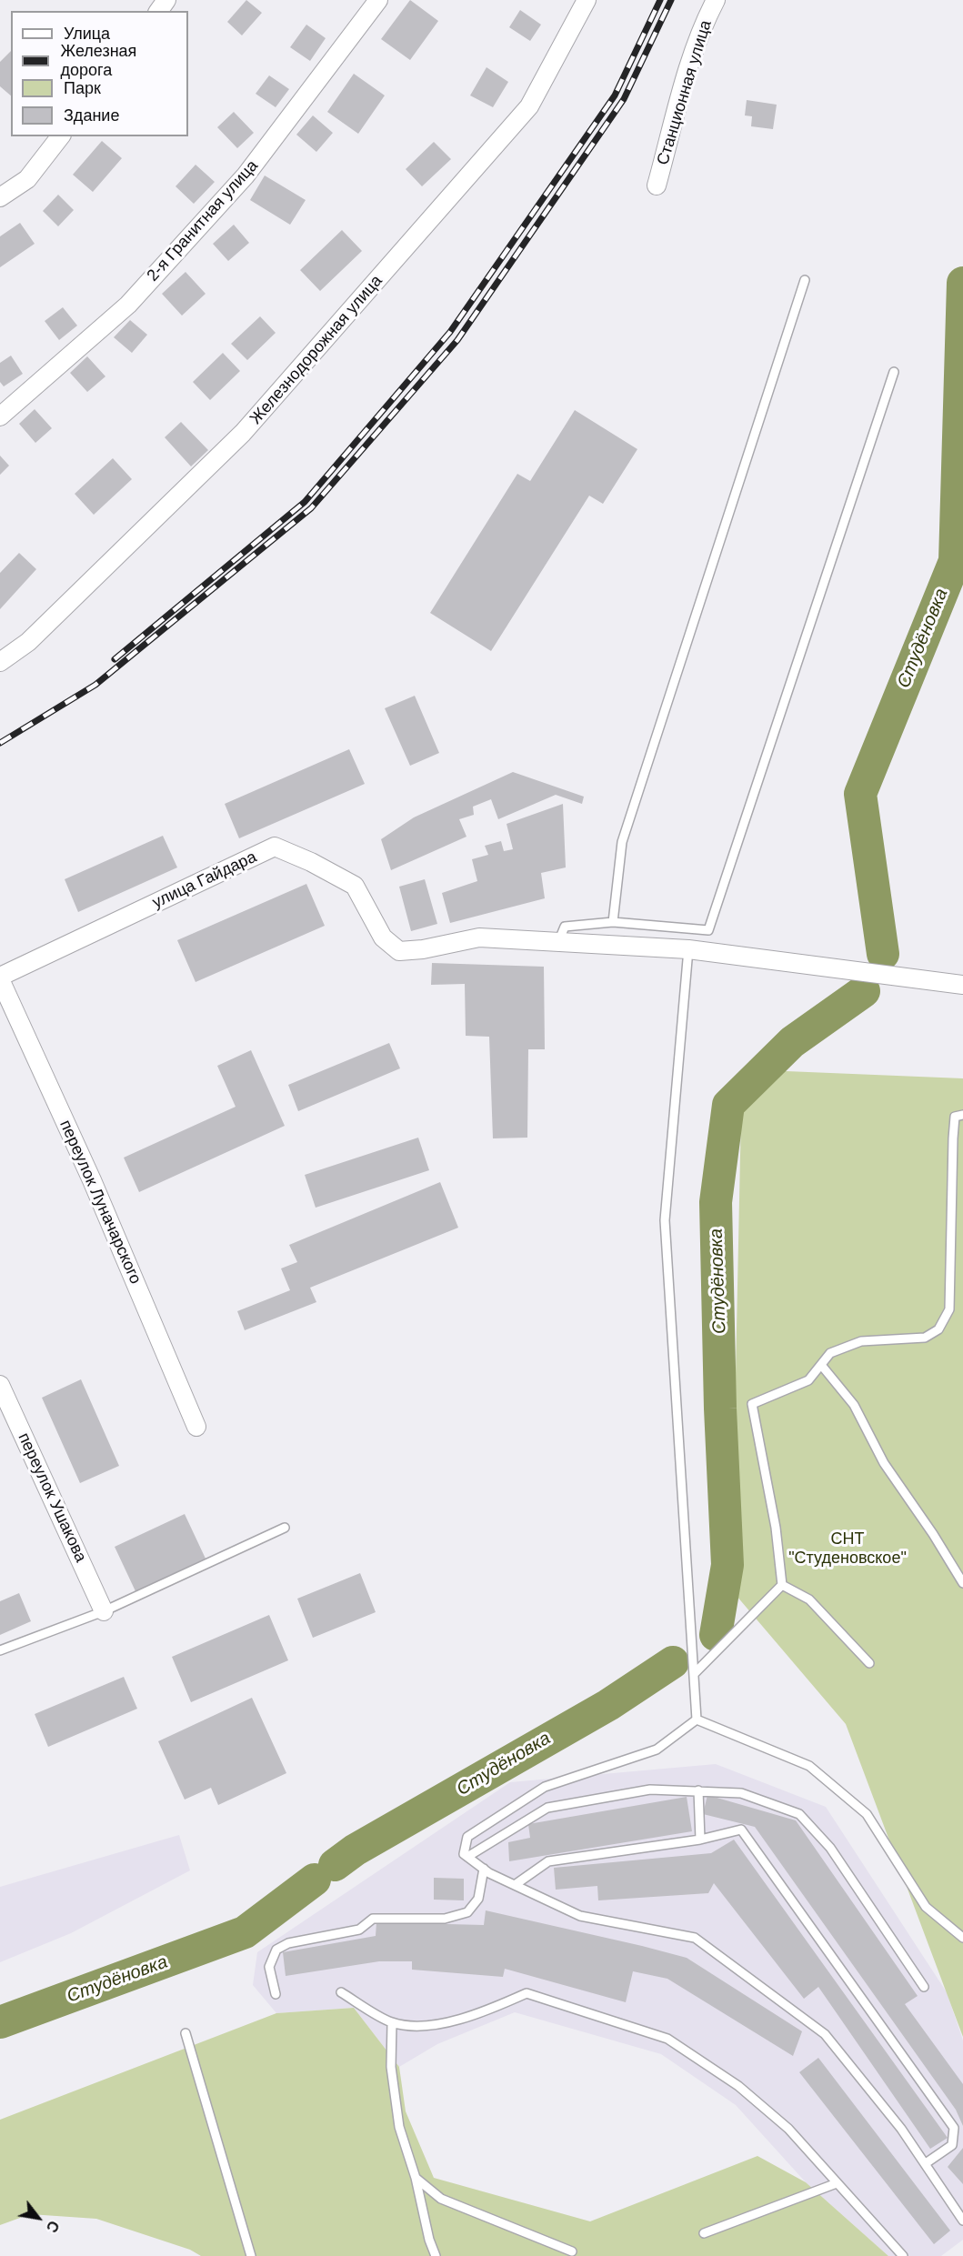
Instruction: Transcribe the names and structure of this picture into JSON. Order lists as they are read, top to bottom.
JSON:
{
  "streets": {
    "street": [
      "Станционная улица",
      "2-я Гранитная улица",
      "Железнодорожная улица",
      "улица Гайдара",
      "переулок Луначарского",
      "переулок Ушакова"
    ]
  },
  "crossings": [
    ["улица Гайдара", "переулок Луначарского"]
  ],
  "water": ["Студёновка"],
  "parks": ["СНТ \"Студеновское\""],
  "legend": [
    "Улица",
    "Железная дорога",
    "Парк",
    "Здание"
  ],
  "north": "bottom right"
}
